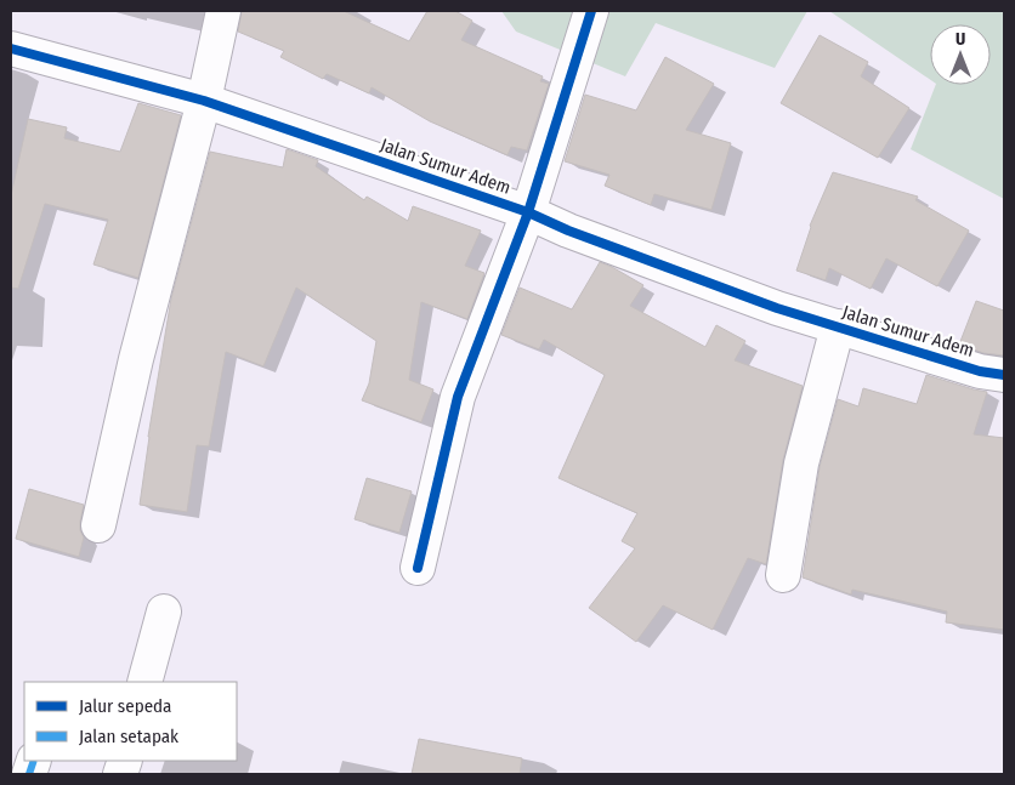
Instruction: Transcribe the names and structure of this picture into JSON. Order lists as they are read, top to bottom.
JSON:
{
  "streets": {
    "street": ["Jalan Sumur Adem"]
  },
  "legend": ["Jalur sepeda", "Jalan setapak"],
  "north": "top"
}
